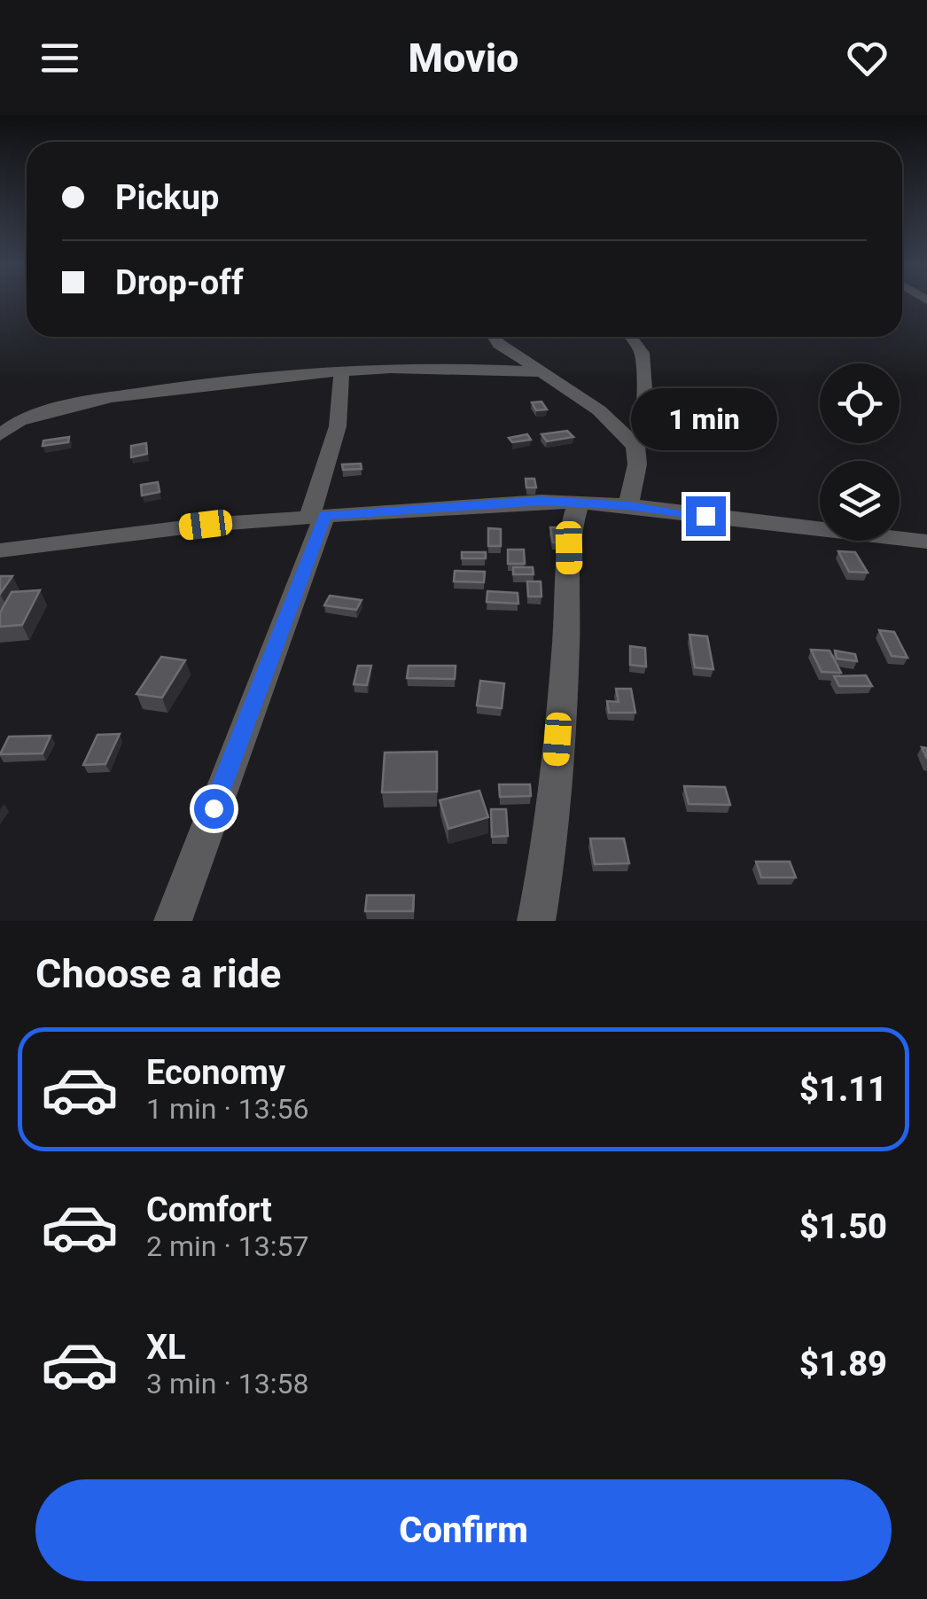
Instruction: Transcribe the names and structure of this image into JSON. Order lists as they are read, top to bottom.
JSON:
{
  "page": {
    "header": "Movio",
    "banner": ["Pickup", "Drop-off"],
    "bubble": "1 min",
    "heading": "Choose a ride",
    "list": [
      {
        "name": "Economy",
        "note": "1 min · 13:56",
        "value": "$1.11"
      },
      {
        "name": "Comfort",
        "note": "2 min · 13:57",
        "value": "$1.50"
      },
      {
        "name": "XL",
        "note": "3 min · 13:58",
        "value": "$1.89"
      }
    ],
    "buttons": "Confirm"
  }
}
